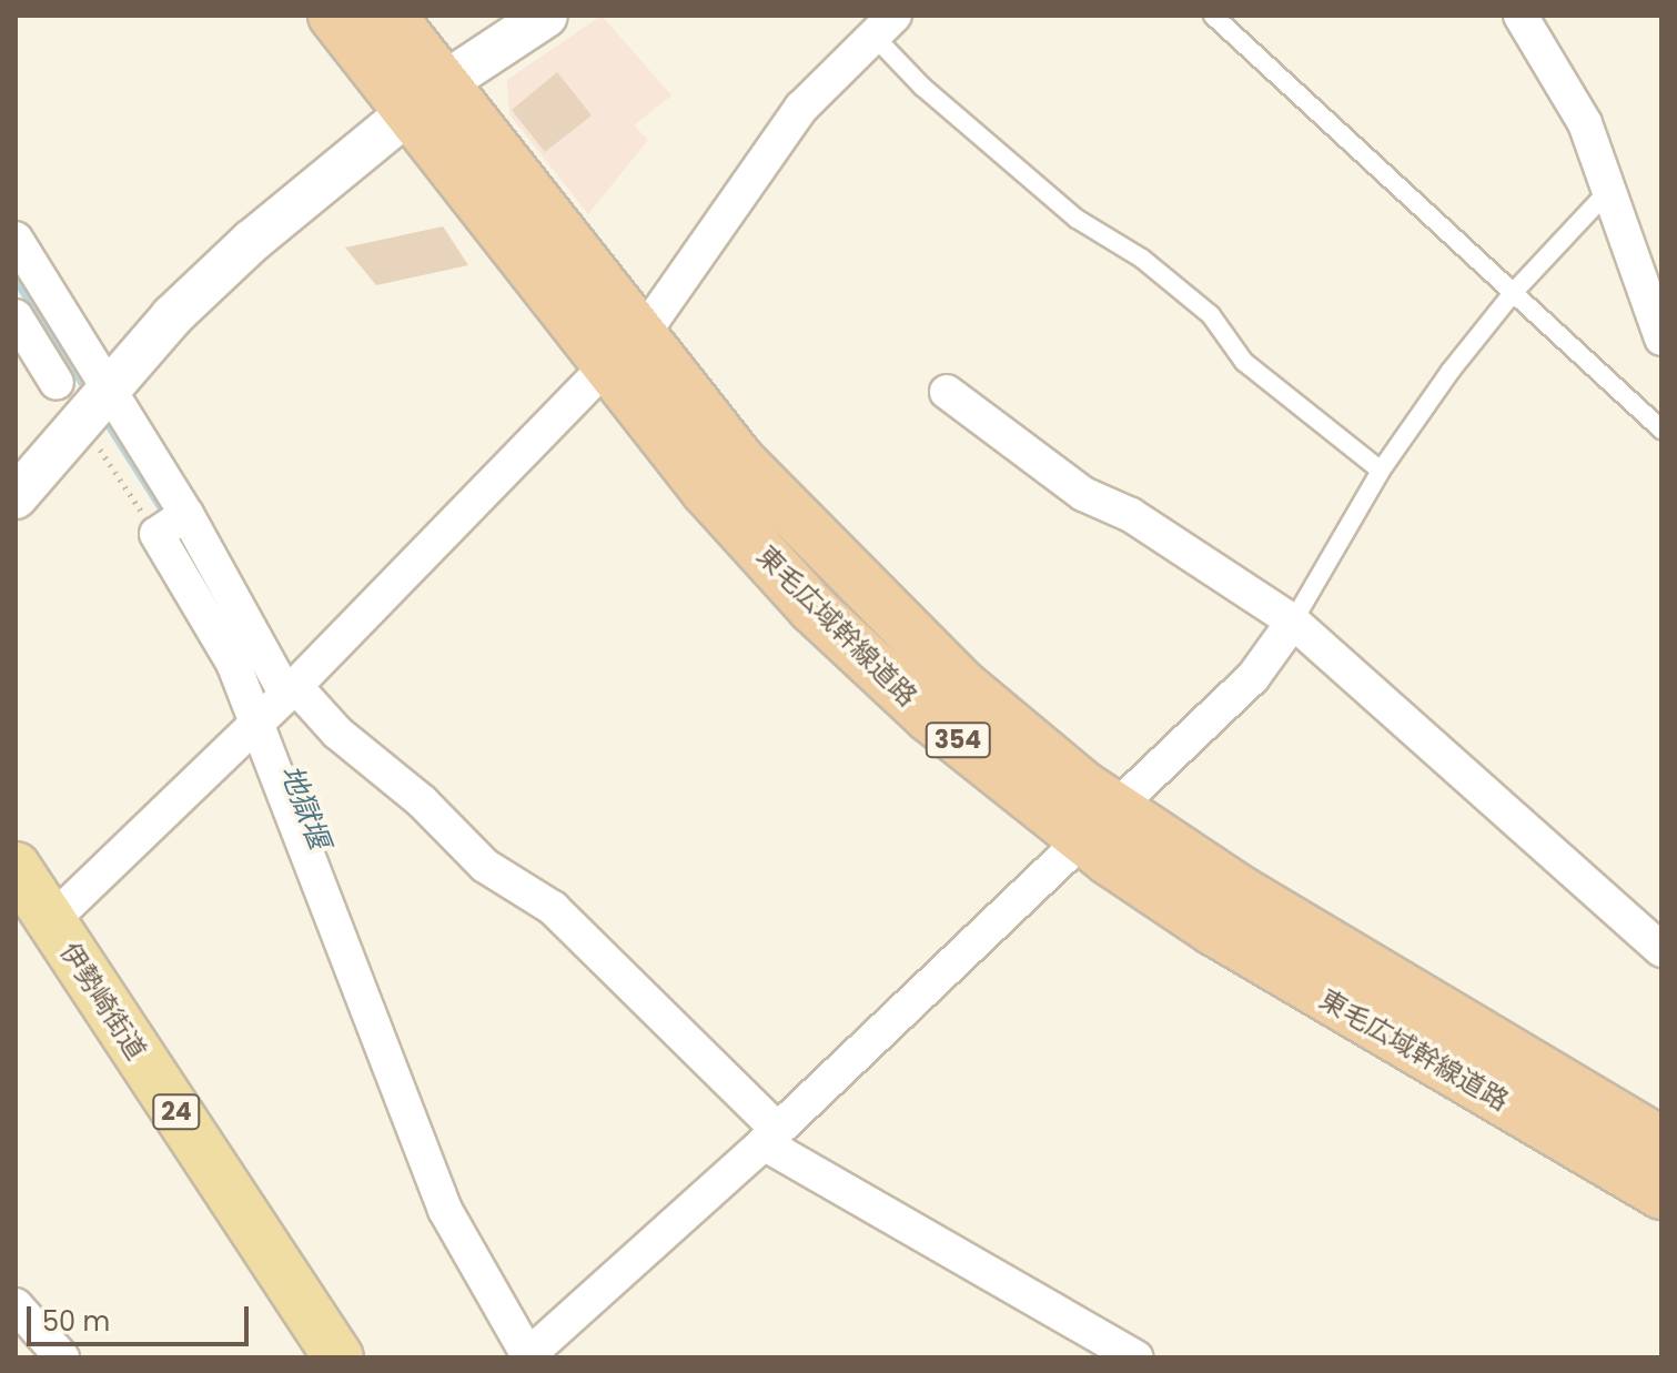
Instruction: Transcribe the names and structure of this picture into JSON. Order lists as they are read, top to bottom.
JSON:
{
  "streets": {
    "highway": ["東毛広域幹線道路", "354"],
    "main road": ["伊勢崎街道", "24"]
  },
  "water": ["地獄堰"],
  "scale_bar": "50 m"
}
